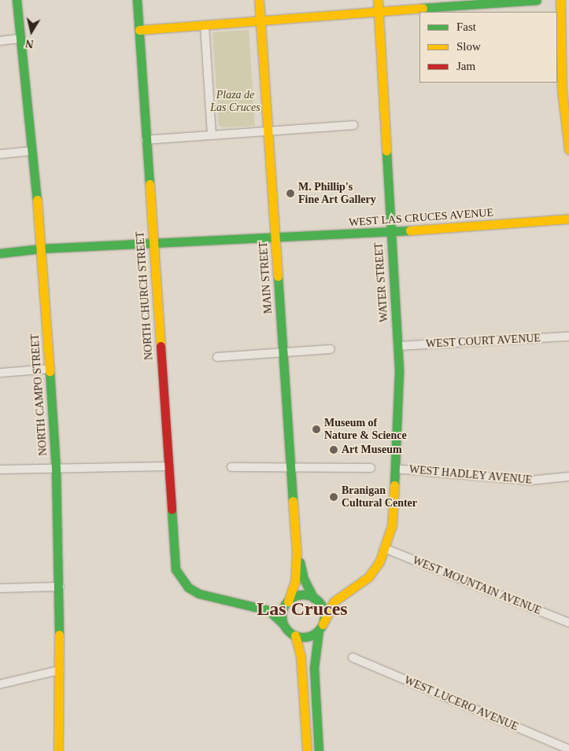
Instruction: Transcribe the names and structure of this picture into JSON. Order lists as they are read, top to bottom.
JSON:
{
  "streets": {
    "street": [
      "WEST LAS CRUCES AVENUE",
      "MAIN STREET",
      "WATER STREET",
      "NORTH CHURCH STREET",
      "WEST COURT AVENUE",
      "NORTH CAMPO STREET",
      "WEST HADLEY AVENUE",
      "WEST MOUNTAIN AVENUE",
      "WEST LUCERO AVENUE"
    ]
  },
  "crossings": [
    ["WEST LAS CRUCES AVENUE", "MAIN STREET"],
    ["WEST LAS CRUCES AVENUE", "WATER STREET"],
    ["WEST LAS CRUCES AVENUE", "NORTH CHURCH STREET"],
    ["WEST LAS CRUCES AVENUE", "NORTH CAMPO STREET"],
    ["MAIN STREET", "WATER STREET"],
    ["MAIN STREET", "NORTH CHURCH STREET"],
    ["WATER STREET", "NORTH CHURCH STREET"],
    ["WATER STREET", "WEST COURT AVENUE"],
    ["WATER STREET", "WEST HADLEY AVENUE"],
    ["WATER STREET", "WEST MOUNTAIN AVENUE"]
  ],
  "districts": ["Las Cruces"],
  "parks": ["Plaza de Las Cruces"],
  "places": [
    "M. Phillip's Fine Art Gallery",
    "Museum of Nature & Science",
    "Art Museum",
    "Branigan Cultural Center"
  ],
  "legend": ["Fast", "Slow", "Jam"],
  "north": "bottom"
}
